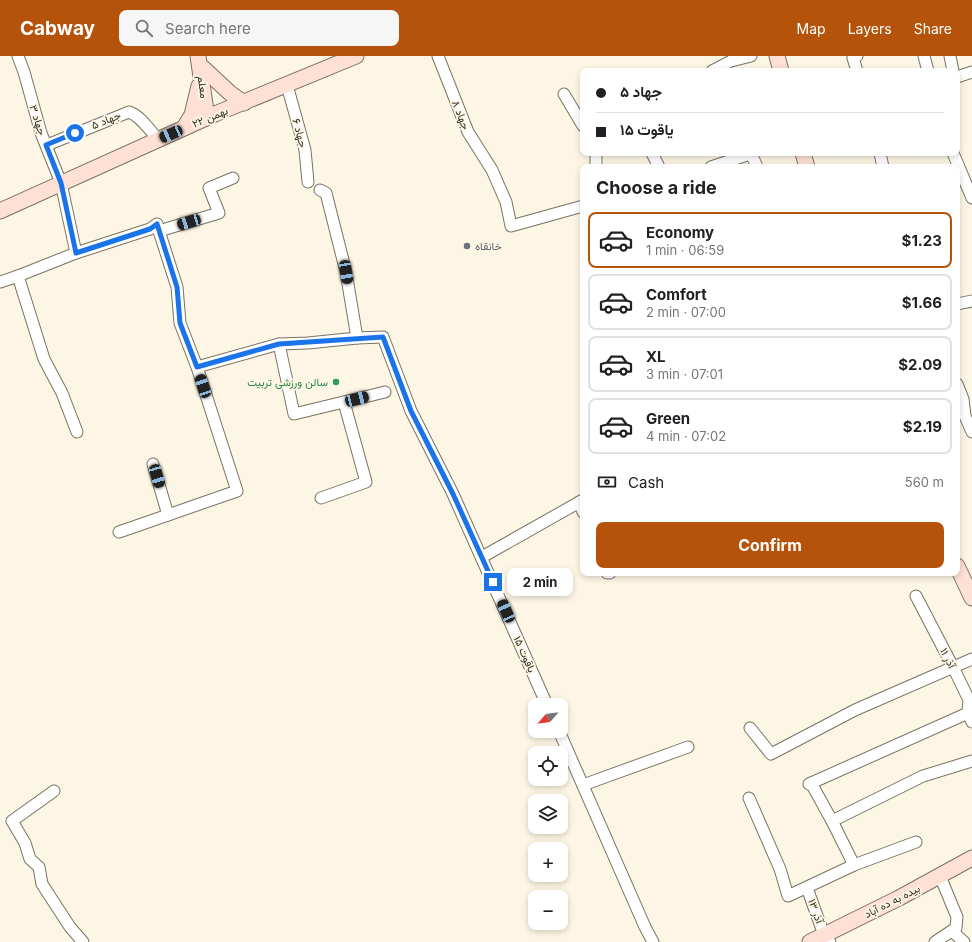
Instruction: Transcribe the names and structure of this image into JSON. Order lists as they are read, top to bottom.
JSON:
{
  "streets": {
    "main road": ["معلم", "۲۲ بهمن", "بیده به ده آباد"],
    "street": [
      "جهاد ۸",
      "جهاد ۳",
      "جهاد ۵",
      "جهاد ۶",
      "یاقوت ۱۵",
      "آذر ۱۱",
      "آذر ۱۳"
    ]
  },
  "crossings": [
    ["معلم", "۲۲ بهمن"],
    ["۲۲ بهمن", "جهاد ۳"],
    ["۲۲ بهمن", "جهاد ۵"],
    ["۲۲ بهمن", "جهاد ۶"],
    ["جهاد ۳", "جهاد ۵"],
    ["بیده به ده آباد", "آذر ۱۳"]
  ],
  "places": ["خانقاه", "سالن ورزشی تربیت"],
  "north": "bottom left",
  "page": {
    "header": "Cabway",
    "search": "Search here",
    "nav": ["Map", "Layers", "Share"],
    "banner": ["جهاد ۵", "یاقوت ۱۵"],
    "heading": "Choose a ride",
    "list": [
      {
        "name": "Economy",
        "note": "1 min · 06:59",
        "value": "$1.23"
      },
      {
        "name": "Comfort",
        "note": "2 min · 07:00",
        "value": "$1.66"
      },
      {
        "name": "XL",
        "note": "3 min · 07:01",
        "value": "$2.09"
      },
      {
        "name": "Green",
        "note": "4 min · 07:02",
        "value": "$2.19"
      }
    ],
    "pay": ["Cash", "560 m"],
    "buttons": "Confirm",
    "bubble": "2 min",
    "map_buttons": ["+", "−"]
  }
}
